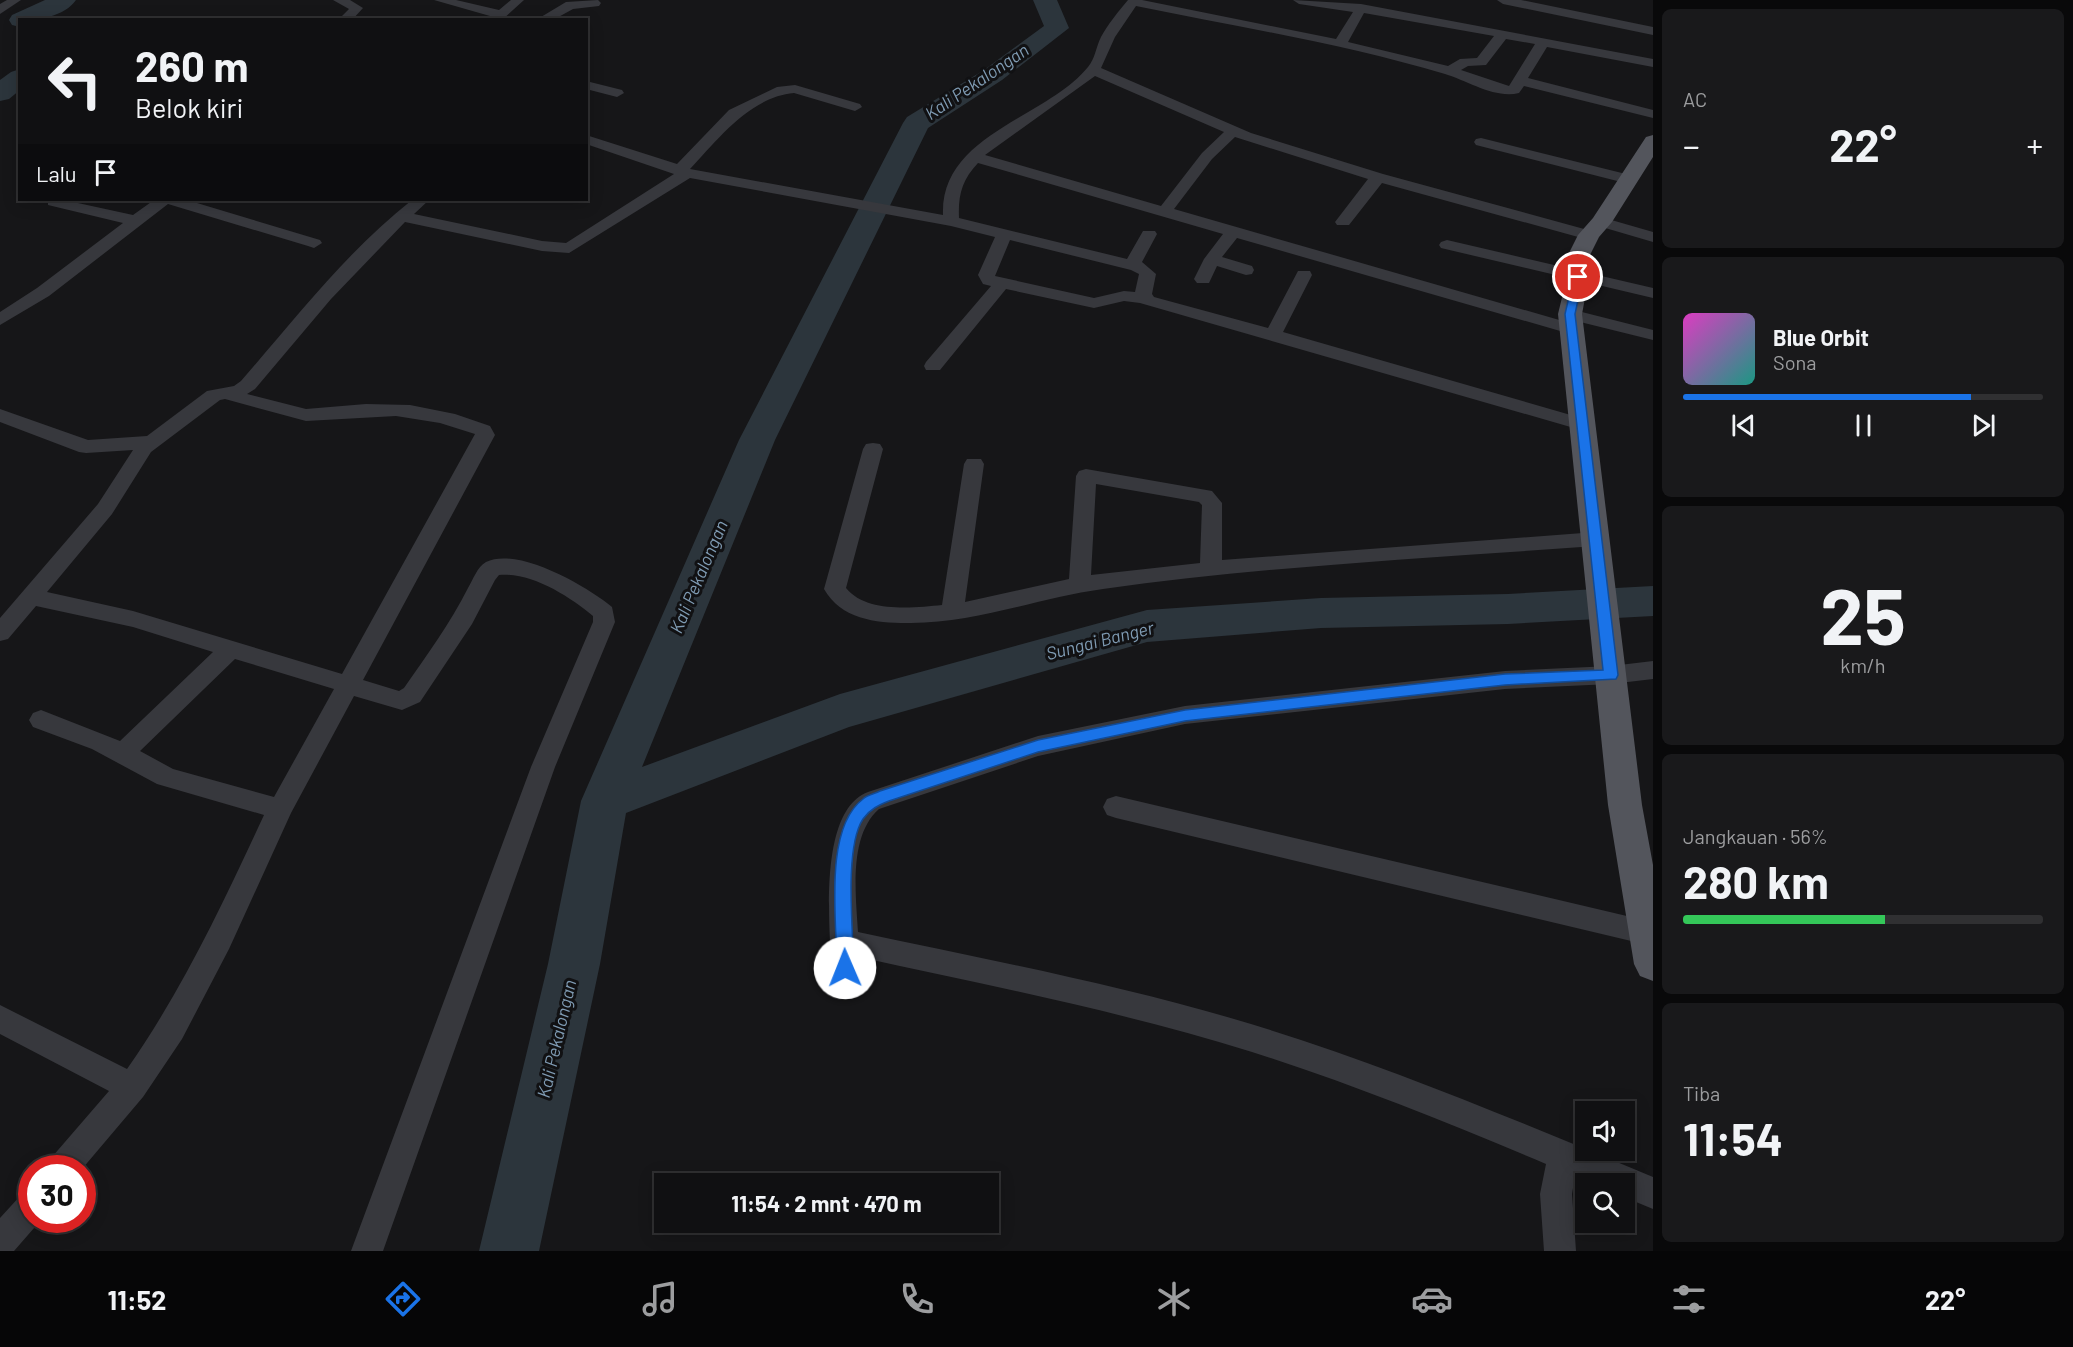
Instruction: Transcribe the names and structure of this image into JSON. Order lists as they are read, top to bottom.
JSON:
{
  "water": ["Kali Pekalongan", "Sungai Banger"],
  "page": {
    "tile": [
      "AC",
      ["25", "km/h"],
      ["Jangkauan · 56%", "280 km"],
      ["Tiba", "11:54"]
    ],
    "turn": ["260 m", "Belok kiri"],
    "heat": ["−", "22°", "+"],
    "then": "Lalu",
    "song": ["Blue Orbit", "Sona"],
    "limit": "30",
    "trip": "11:54 · 2 mnt · 470 m",
    "tabs": ["11:52", "22°"]
  }
}
